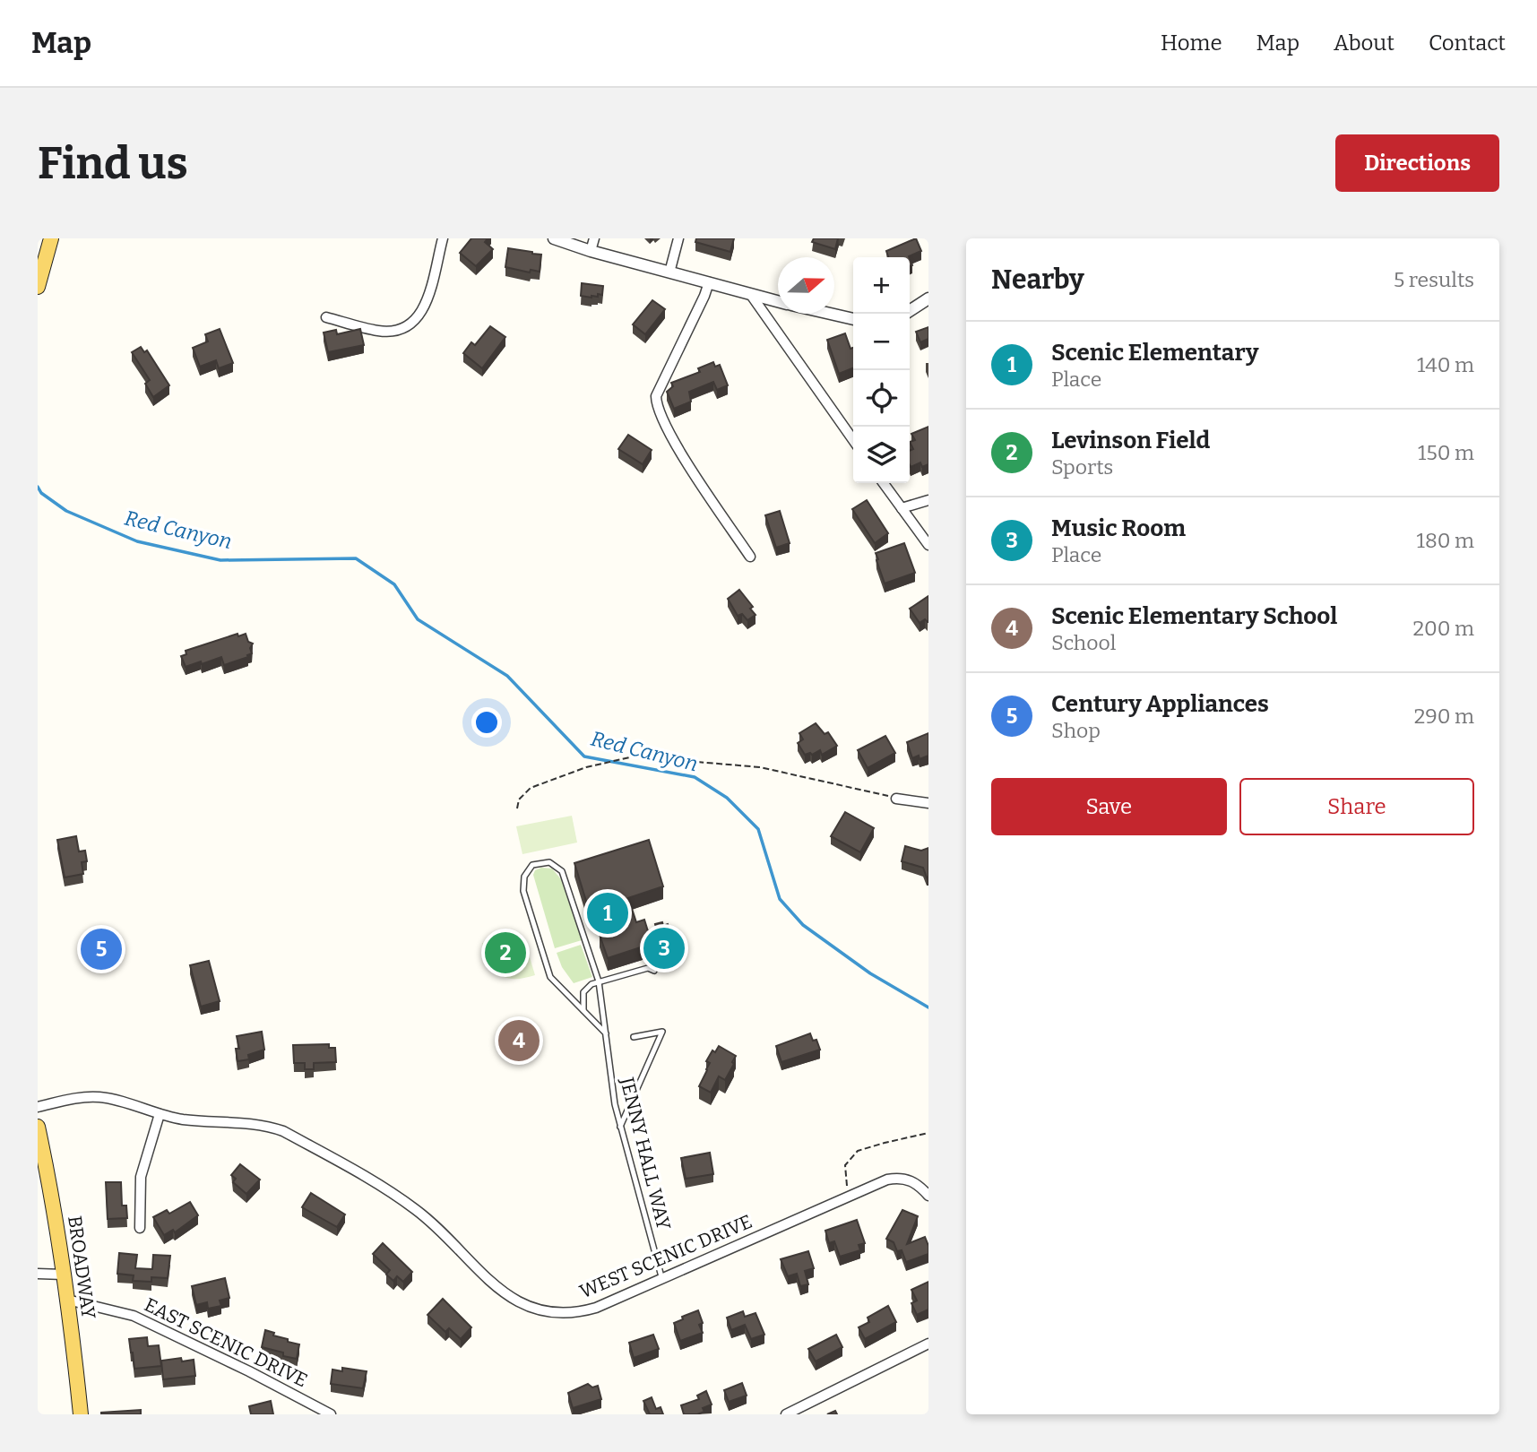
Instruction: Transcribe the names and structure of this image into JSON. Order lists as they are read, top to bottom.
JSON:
{
  "streets": {
    "main road": ["BROADWAY"],
    "street": ["WEST SCENIC DRIVE", "EAST SCENIC DRIVE"],
    "lane": ["JENNY HALL WAY"]
  },
  "crossings": [
    ["JENNY HALL WAY", "WEST SCENIC DRIVE"],
    ["BROADWAY", "EAST SCENIC DRIVE"]
  ],
  "water": ["Red Canyon"],
  "north": "right",
  "page": {
    "header": "Map",
    "nav": [
      "Home",
      "Map",
      "About",
      "Contact"
    ],
    "buttons": [
      "Directions",
      ["Save", "Share"]
    ],
    "title": "Find us",
    "heading": ["Nearby", "5 results"],
    "map_buttons": ["+", "−"],
    "list": [
      {
        "mark": "1",
        "name": "Scenic Elementary",
        "note": "Place",
        "value": "140 m"
      },
      {
        "mark": "2",
        "name": "Levinson Field",
        "note": "Sports",
        "value": "150 m"
      },
      {
        "mark": "3",
        "name": "Music Room",
        "note": "Place",
        "value": "180 m"
      },
      {
        "mark": "4",
        "name": "Scenic Elementary School",
        "note": "School",
        "value": "200 m"
      },
      {
        "mark": "5",
        "name": "Century Appliances",
        "note": "Shop",
        "value": "290 m"
      }
    ],
    "pins": [
      "1",
      "3",
      "5",
      "2",
      "4"
    ]
  }
}
